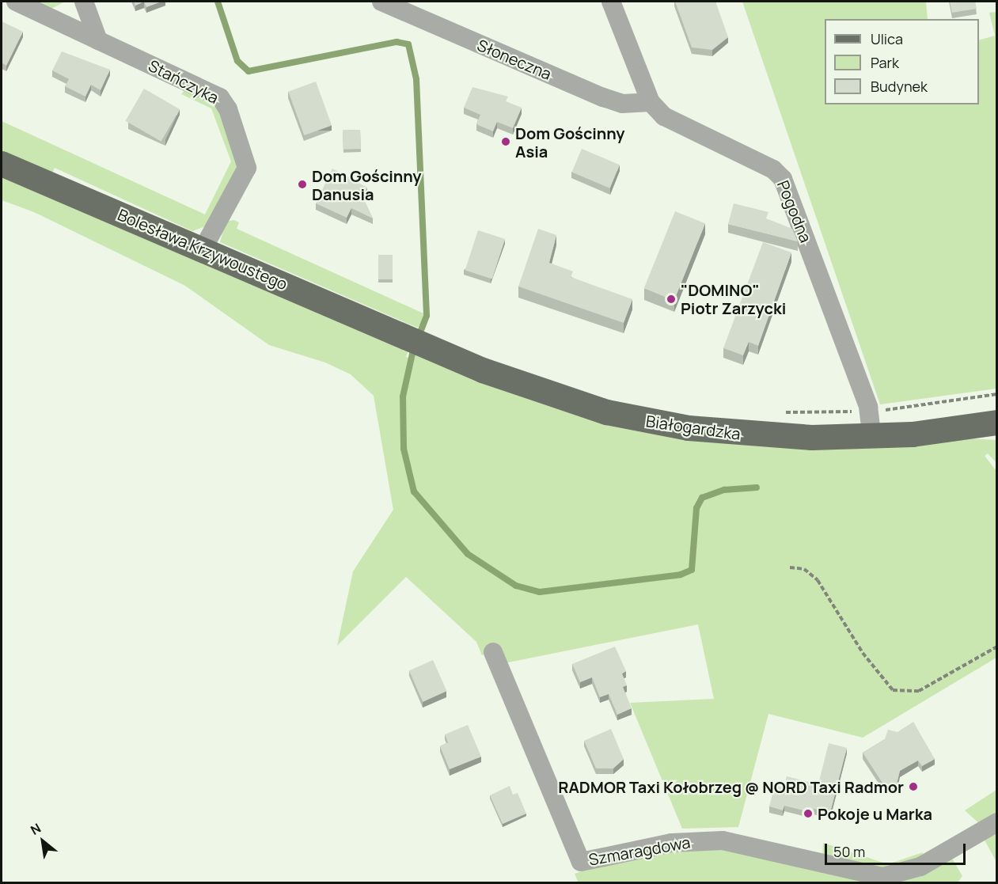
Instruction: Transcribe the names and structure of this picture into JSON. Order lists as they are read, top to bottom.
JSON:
{
  "streets": {
    "main road": ["Bolesława Krzywoustego", "Białogardzka"],
    "street": [
      "Słoneczna",
      "Stańczyka",
      "Pogodna",
      "Szmaragdowa"
    ]
  },
  "crossings": [
    ["Słoneczna", "Pogodna"],
    ["Stańczyka", "Bolesława Krzywoustego"],
    ["Pogodna", "Białogardzka"],
    ["Bolesława Krzywoustego", "Białogardzka"]
  ],
  "places": [
    "Dom Gościnny Asia",
    "Dom Gościnny Danusia",
    "\"DOMINO\" Piotr Zarzycki",
    "RADMOR Taxi Kołobrzeg @ NORD Taxi Radmor",
    "Pokoje u Marka"
  ],
  "legend": ["Ulica", "Park", "Budynek"],
  "scale_bar": "50 m",
  "north": "top left"
}
